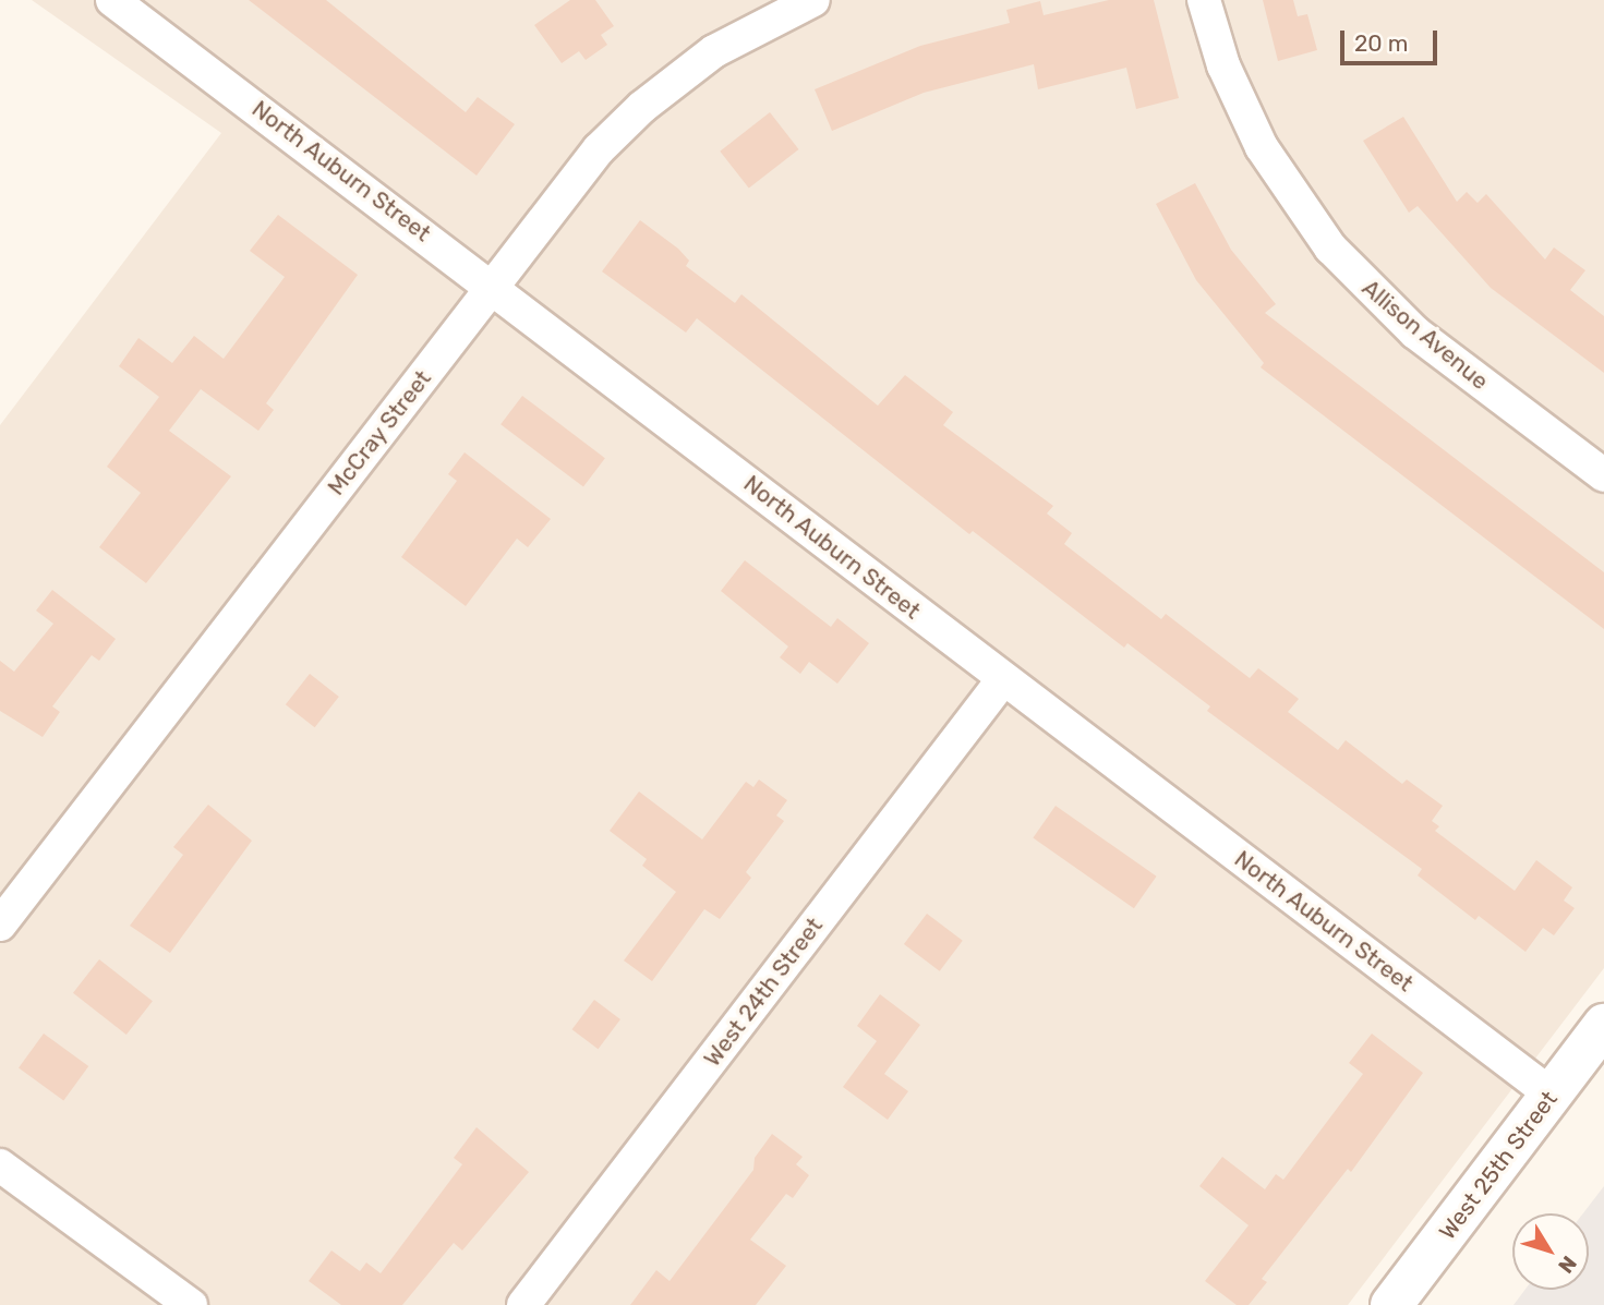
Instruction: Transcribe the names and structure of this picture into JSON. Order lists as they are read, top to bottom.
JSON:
{
  "streets": {
    "main road": ["West 25th Street"],
    "street": [
      "North Auburn Street",
      "Allison Avenue",
      "McCray Street",
      "West 24th Street"
    ]
  },
  "crossings": [
    ["North Auburn Street", "McCray Street"],
    ["North Auburn Street", "West 24th Street"],
    ["North Auburn Street", "West 25th Street"]
  ],
  "scale_bar": "20 m",
  "north": "bottom right"
}
